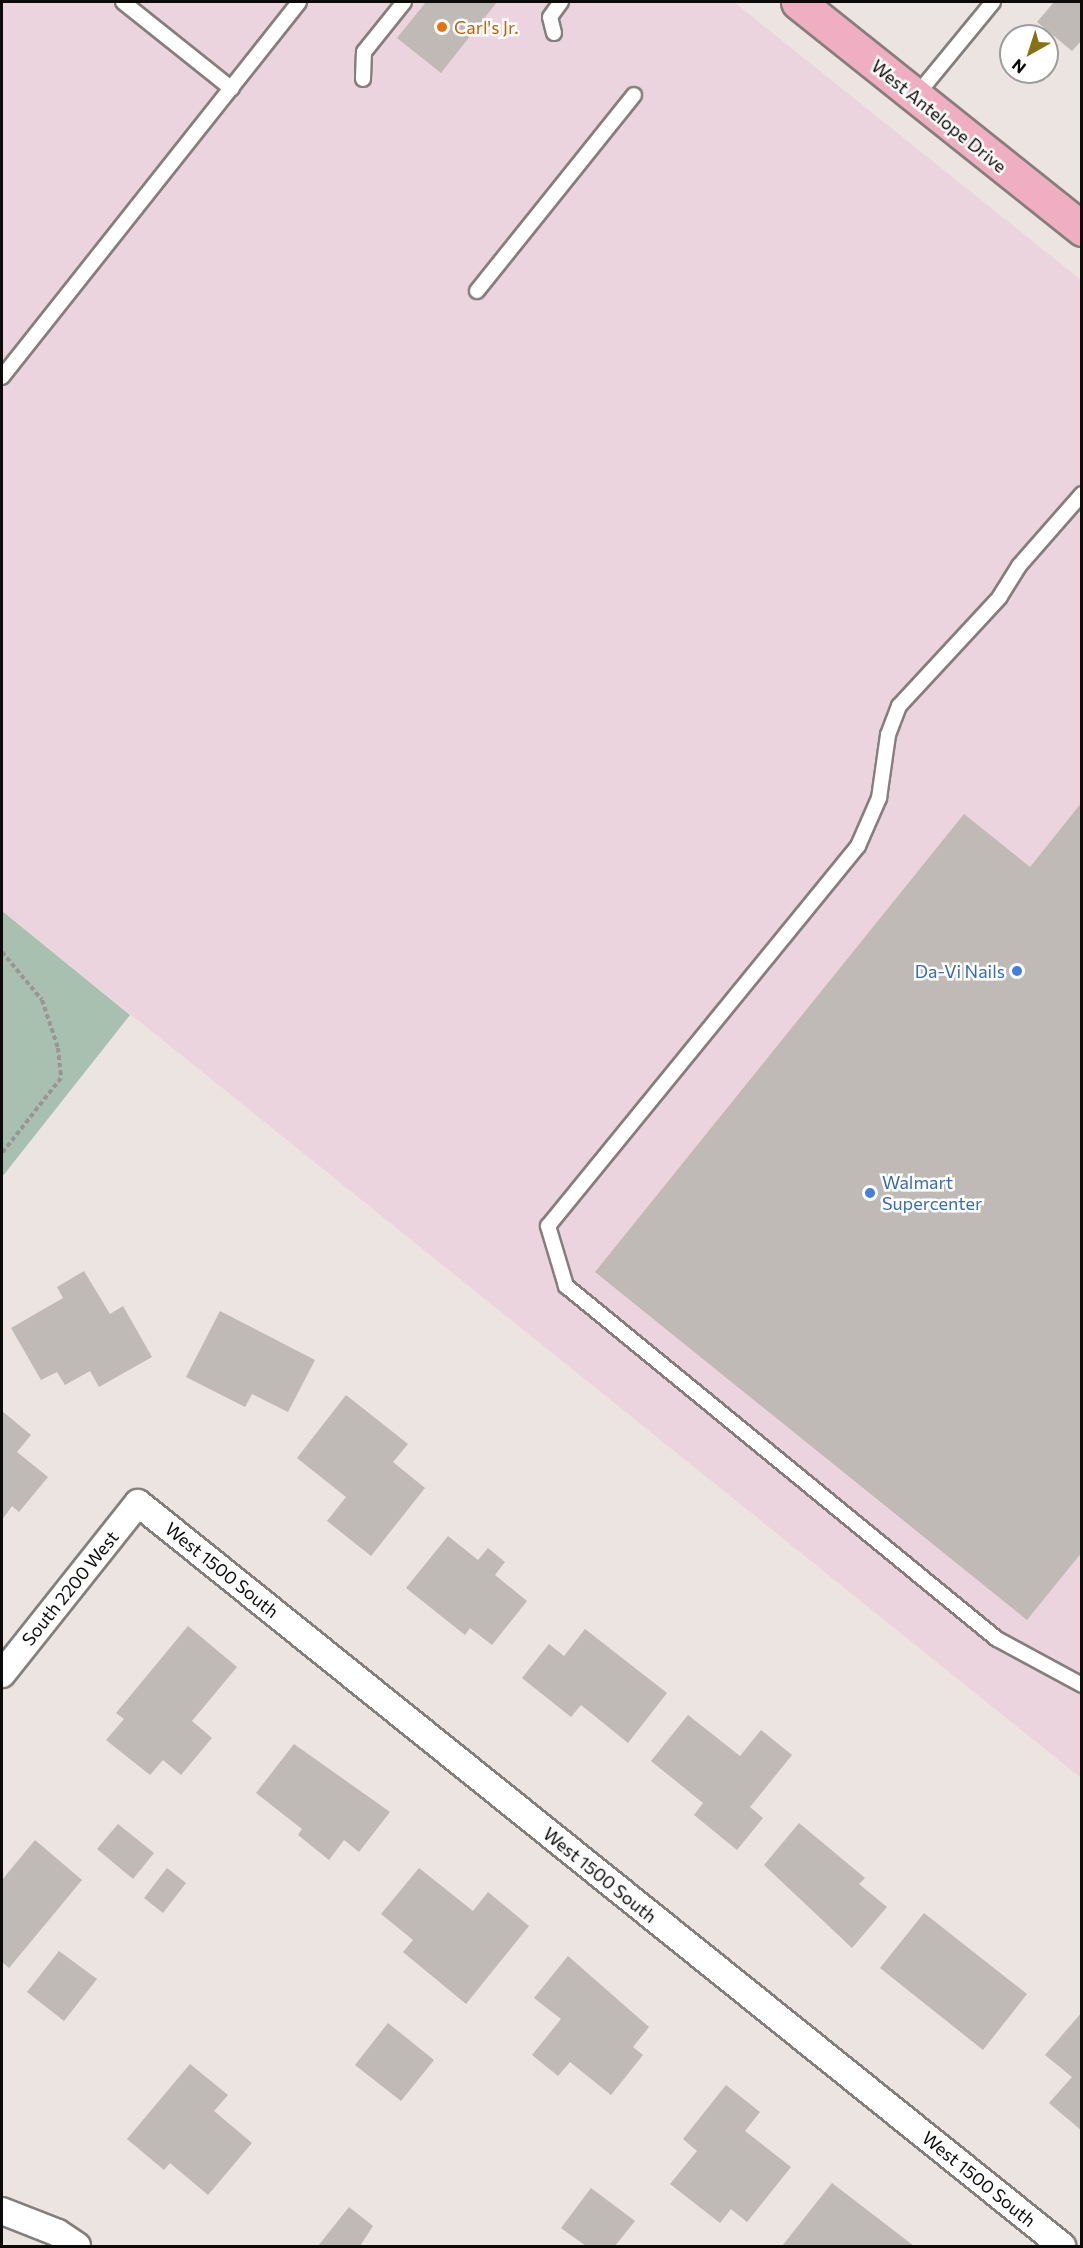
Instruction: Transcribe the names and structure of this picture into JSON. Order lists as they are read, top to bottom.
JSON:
{
  "streets": {
    "main road": ["West Antelope Drive"],
    "street": ["West 1500 South", "South 2200 West"]
  },
  "crossings": [
    ["West 1500 South", "South 2200 West"]
  ],
  "places": ["Carl's Jr.", "Da-Vi Nails", "Walmart Supercenter"],
  "north": "bottom left"
}
